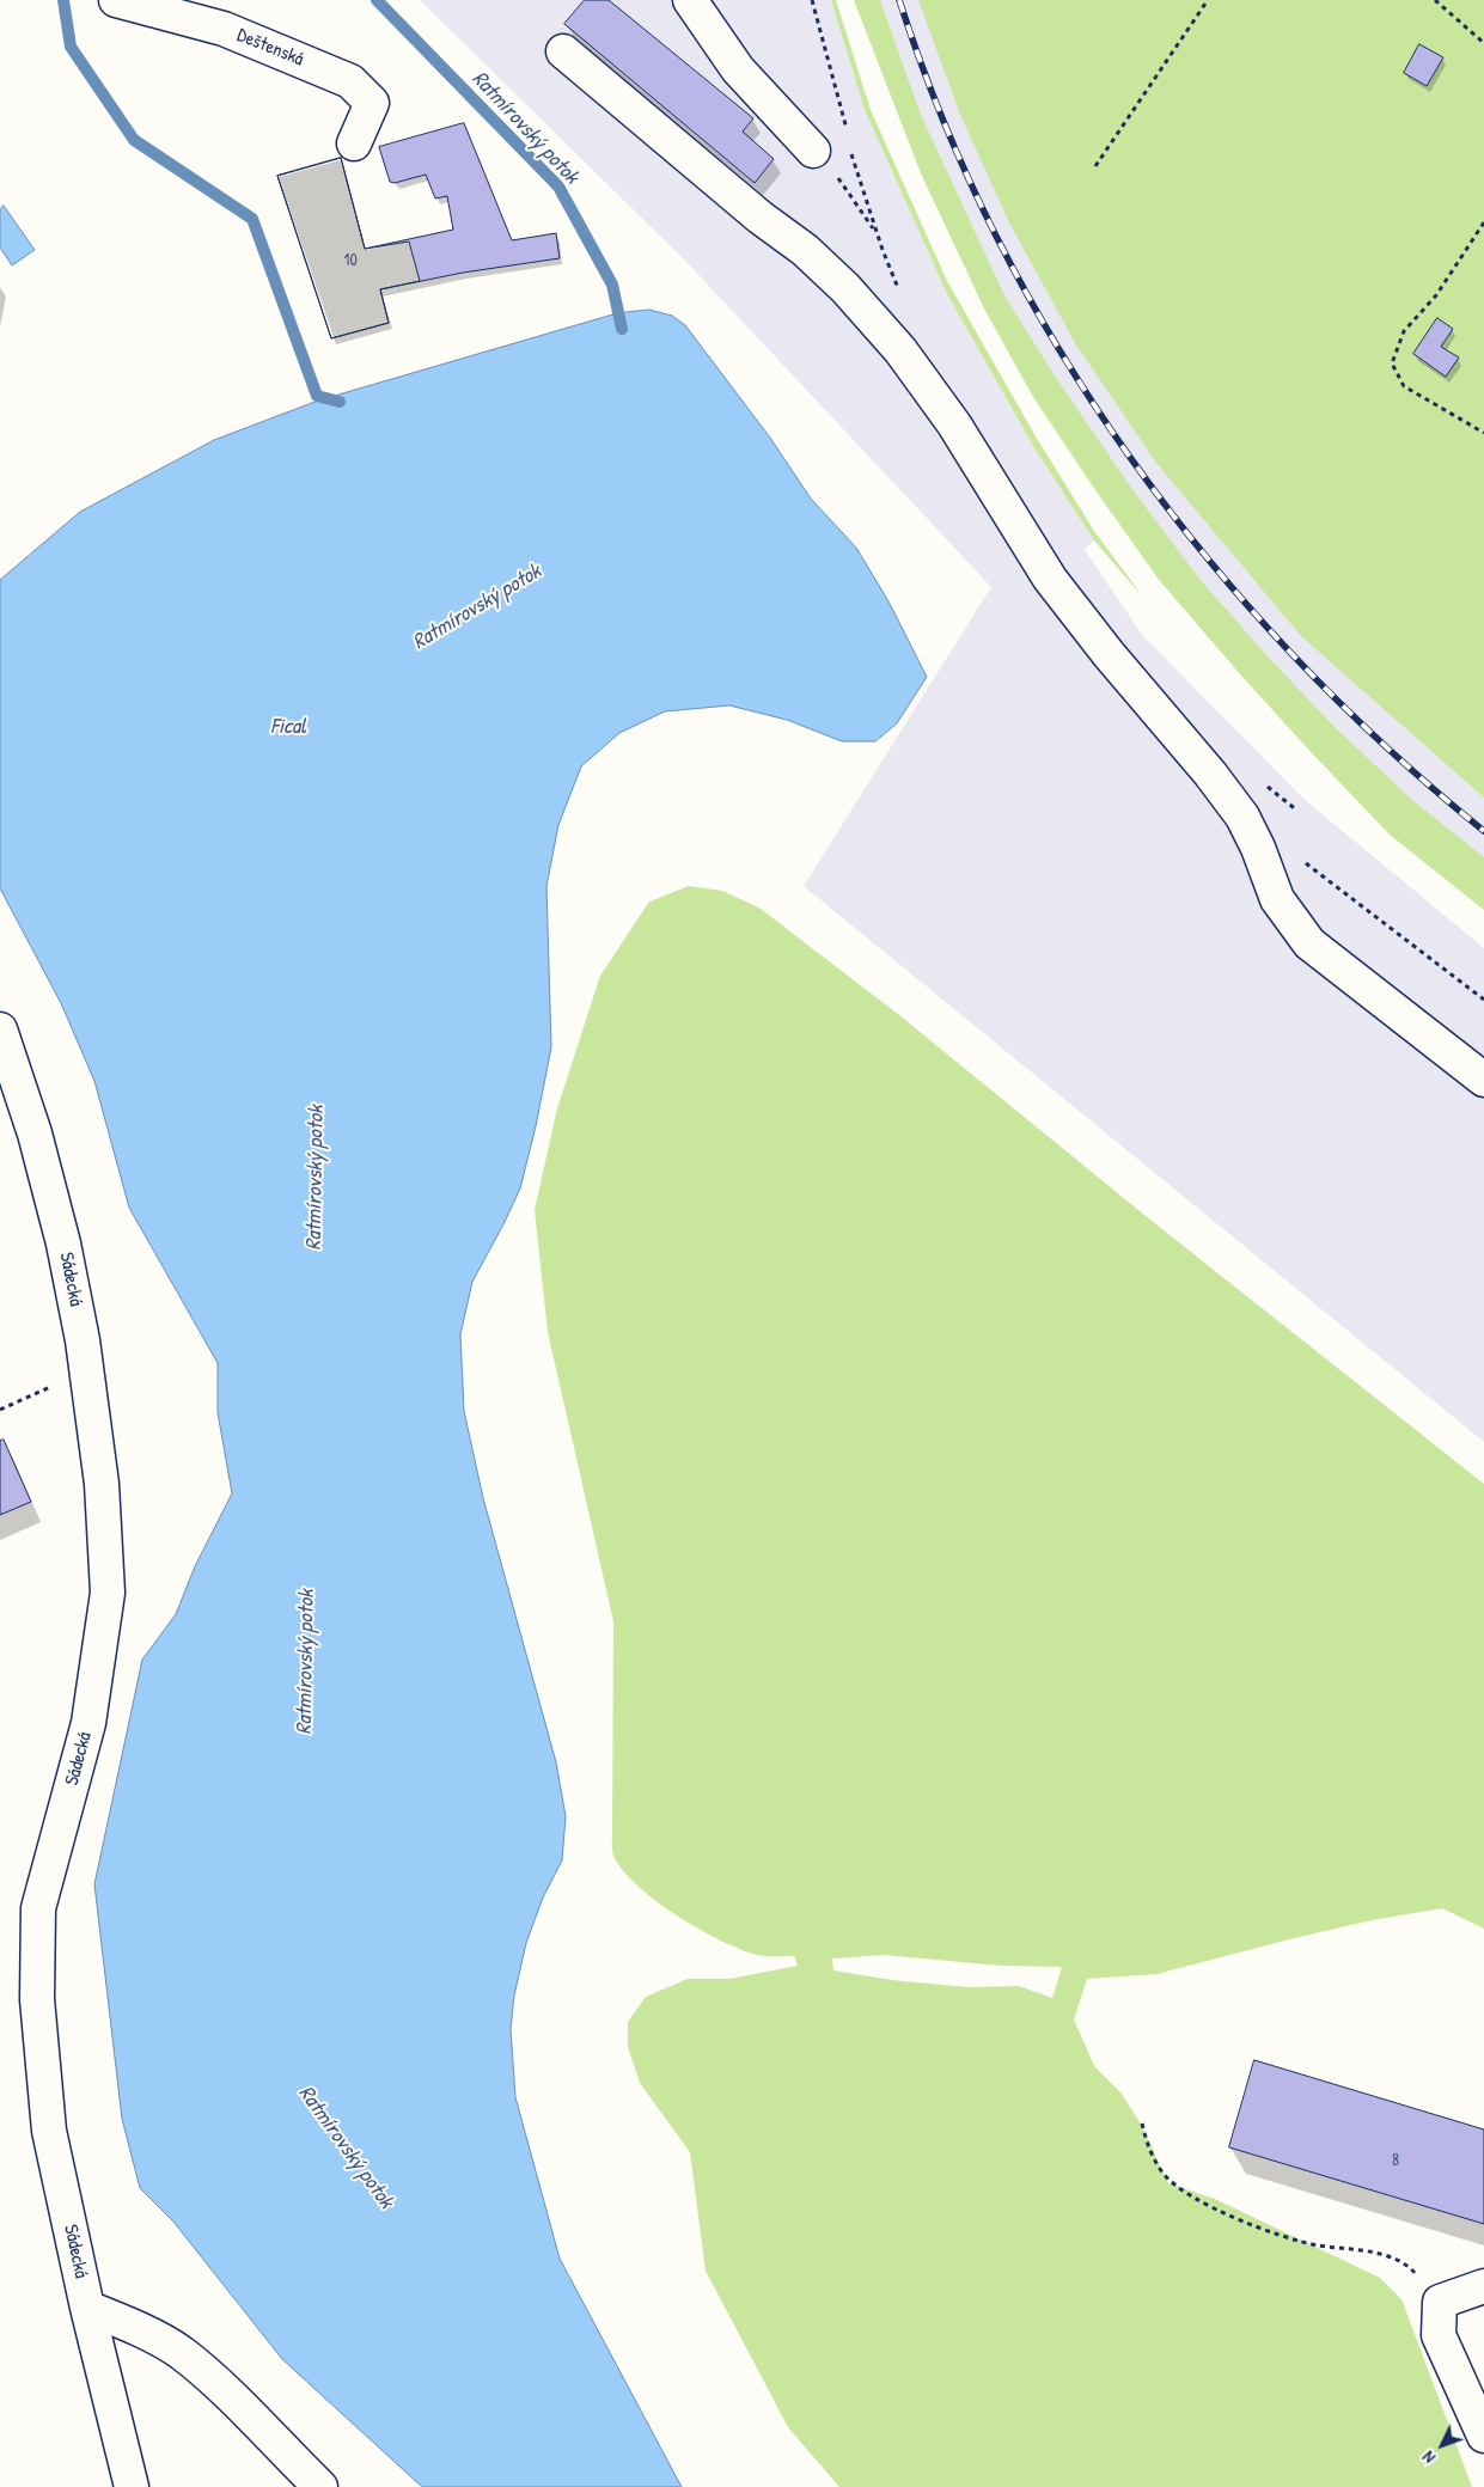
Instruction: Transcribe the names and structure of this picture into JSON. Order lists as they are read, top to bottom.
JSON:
{
  "streets": {
    "street": ["Deštenská", "Sádecká"]
  },
  "water": ["Ratmírovský potok", "Fical"],
  "house_numbers": ["10", "8"],
  "north": "bottom left"
}
